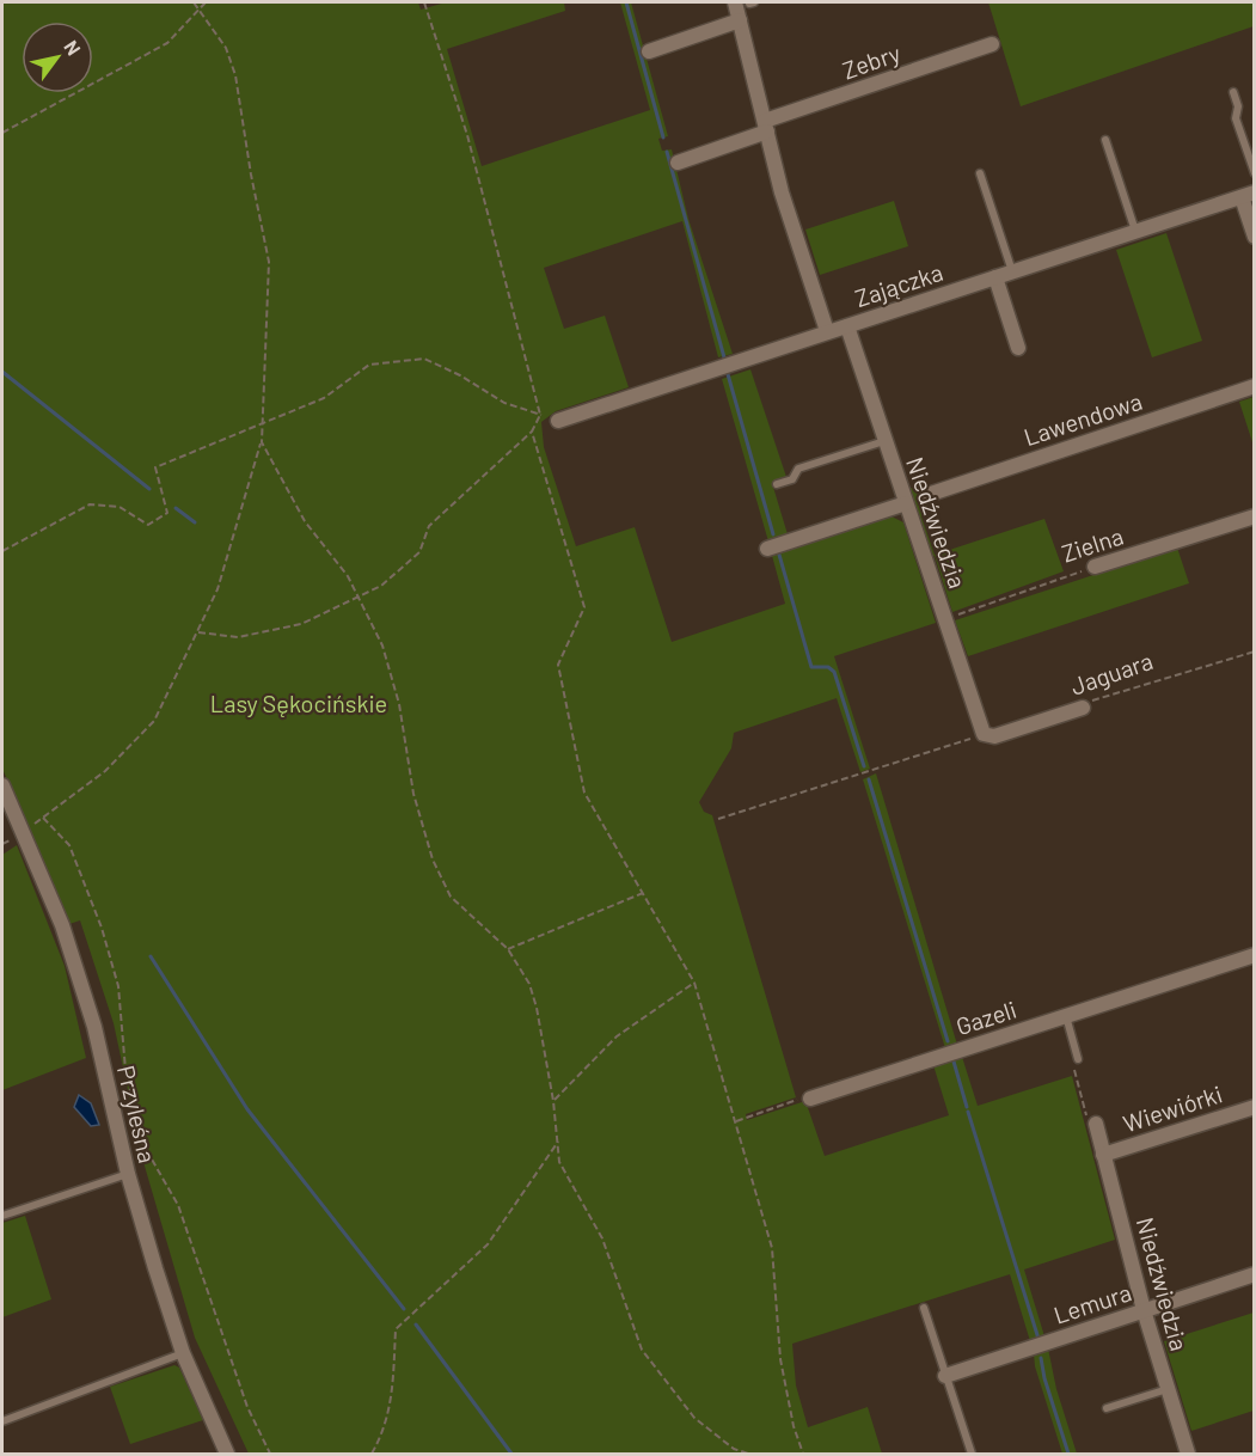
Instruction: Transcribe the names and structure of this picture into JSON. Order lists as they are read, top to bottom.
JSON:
{
  "streets": {
    "street": [
      "Zebry",
      "Zajączka",
      "Lawendowa",
      "Niedźwiedzia",
      "Zielna",
      "Jaguara",
      "Gazeli",
      "Wiewiórki",
      "Przyleśna",
      "Lemura"
    ]
  },
  "crossings": [
    ["Zajączka", "Niedźwiedzia"],
    ["Niedźwiedzia", "Zielna"],
    ["Niedźwiedzia", "Jaguara"],
    ["Niedźwiedzia", "Wiewiórki"],
    ["Niedźwiedzia", "Lemura"]
  ],
  "parks": ["Lasy Sękocińskie"],
  "north": "top right"
}
